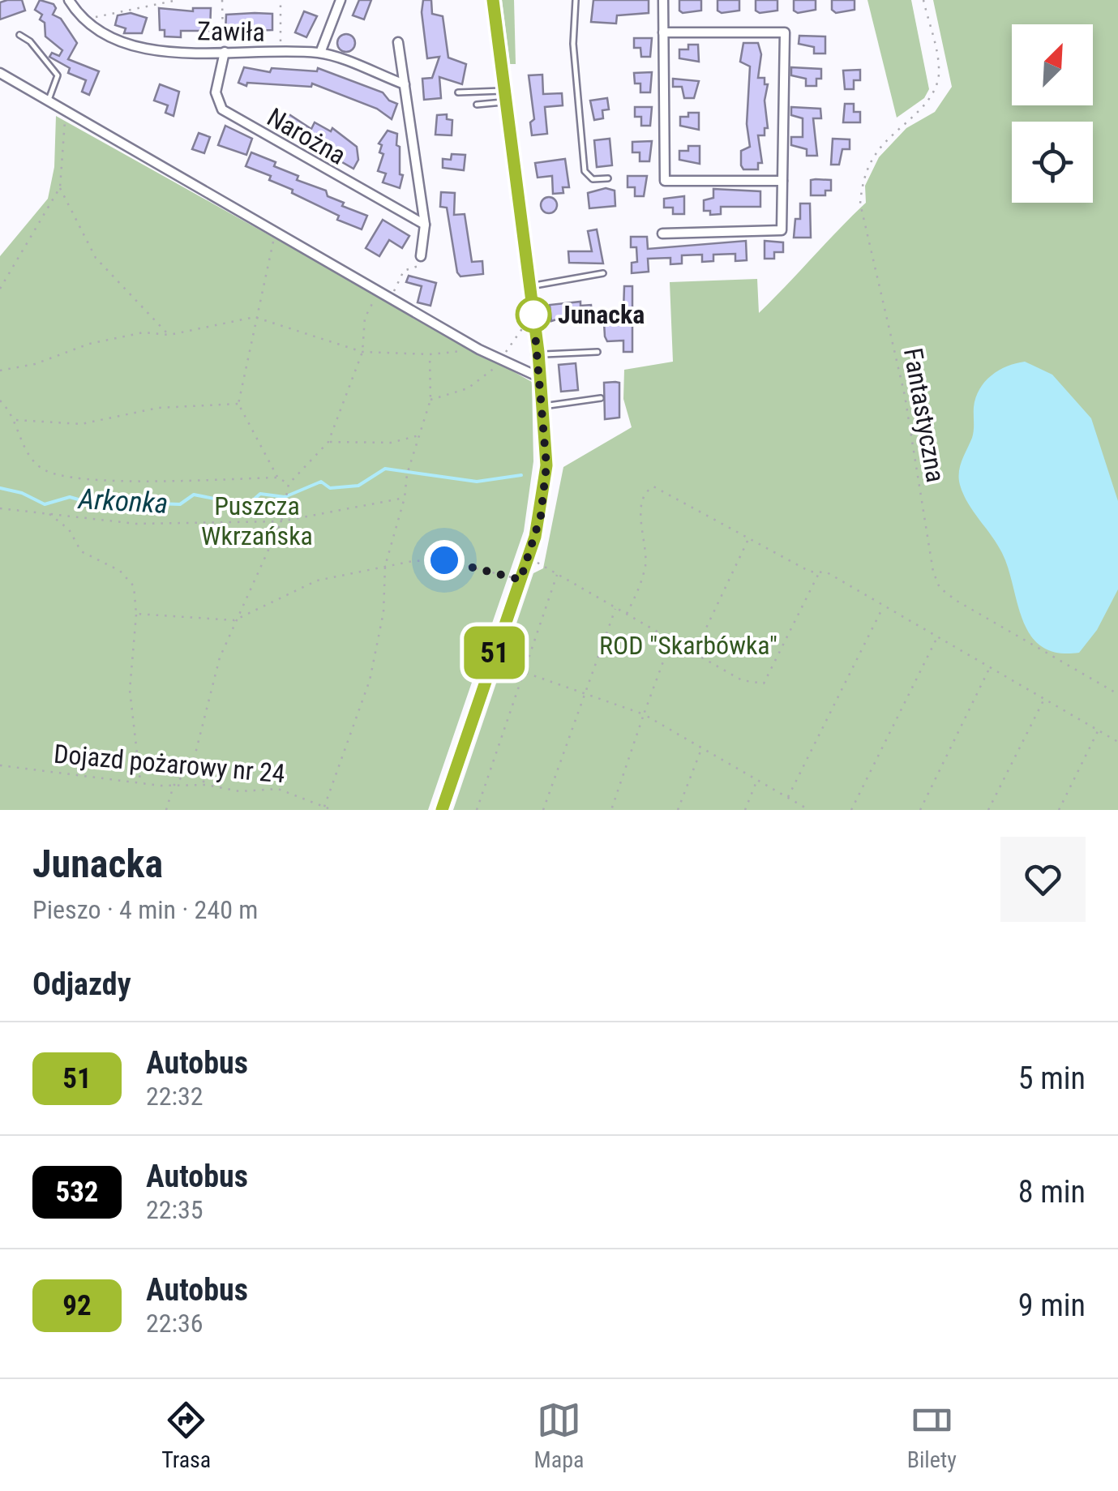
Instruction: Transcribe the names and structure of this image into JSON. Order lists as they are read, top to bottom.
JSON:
{
  "streets": {
    "street": ["Zawiła", "Narożna"],
    "path": ["Fantastyczna", "Dojazd pożarowy nr 24"]
  },
  "crossings": [
    ["Zawiła", "Narożna"]
  ],
  "water": ["Arkonka"],
  "parks": ["Puszcza Wkrzańska", "ROD \"Skarbówka\""],
  "places": ["Junacka"],
  "lines": ["bus line 51"],
  "north": "top right",
  "page": {
    "on_map": "51",
    "heading": [
      ["Junacka", "Pieszo · 4 min · 240 m"],
      "Odjazdy"
    ],
    "list": [
      {
        "mark": "51",
        "name": "Autobus",
        "note": "22:32",
        "value": "5 min"
      },
      {
        "mark": "532",
        "name": "Autobus",
        "note": "22:35",
        "value": "8 min"
      },
      {
        "mark": "92",
        "name": "Autobus",
        "note": "22:36",
        "value": "9 min"
      }
    ],
    "tabs": ["Trasa", "Mapa", "Bilety"]
  }
}
